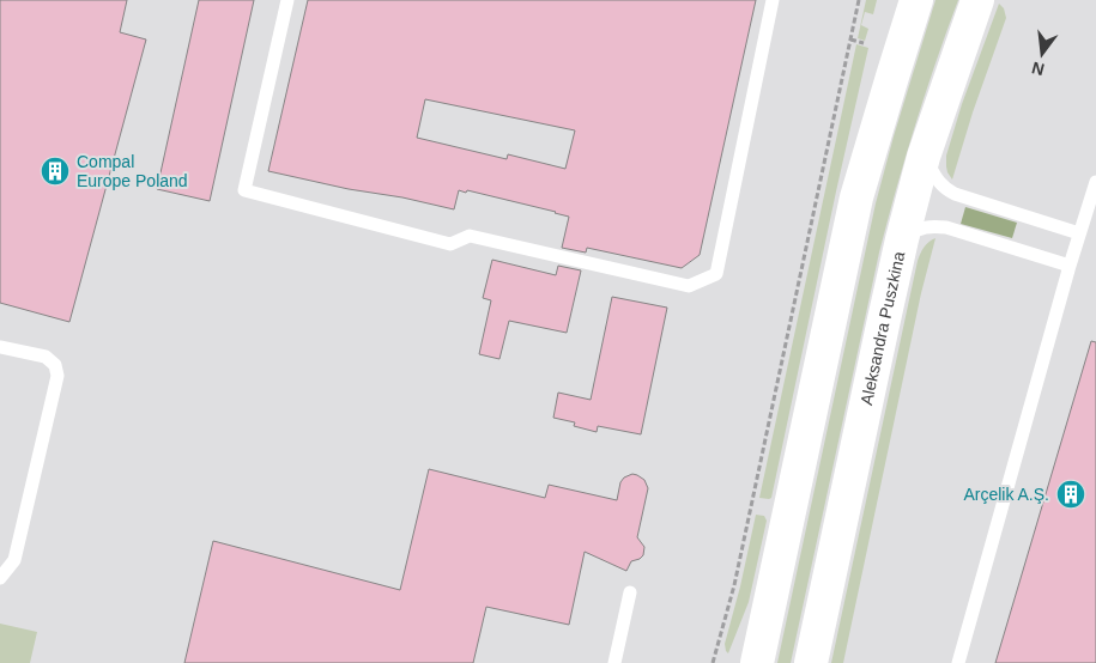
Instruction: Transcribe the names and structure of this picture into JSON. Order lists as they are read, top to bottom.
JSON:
{
  "streets": {
    "main road": ["Aleksandra Puszkina"]
  },
  "places": {
    "building": ["Compal Europe Poland", "Arçelik A.Ş."]
  },
  "north": "bottom"
}
